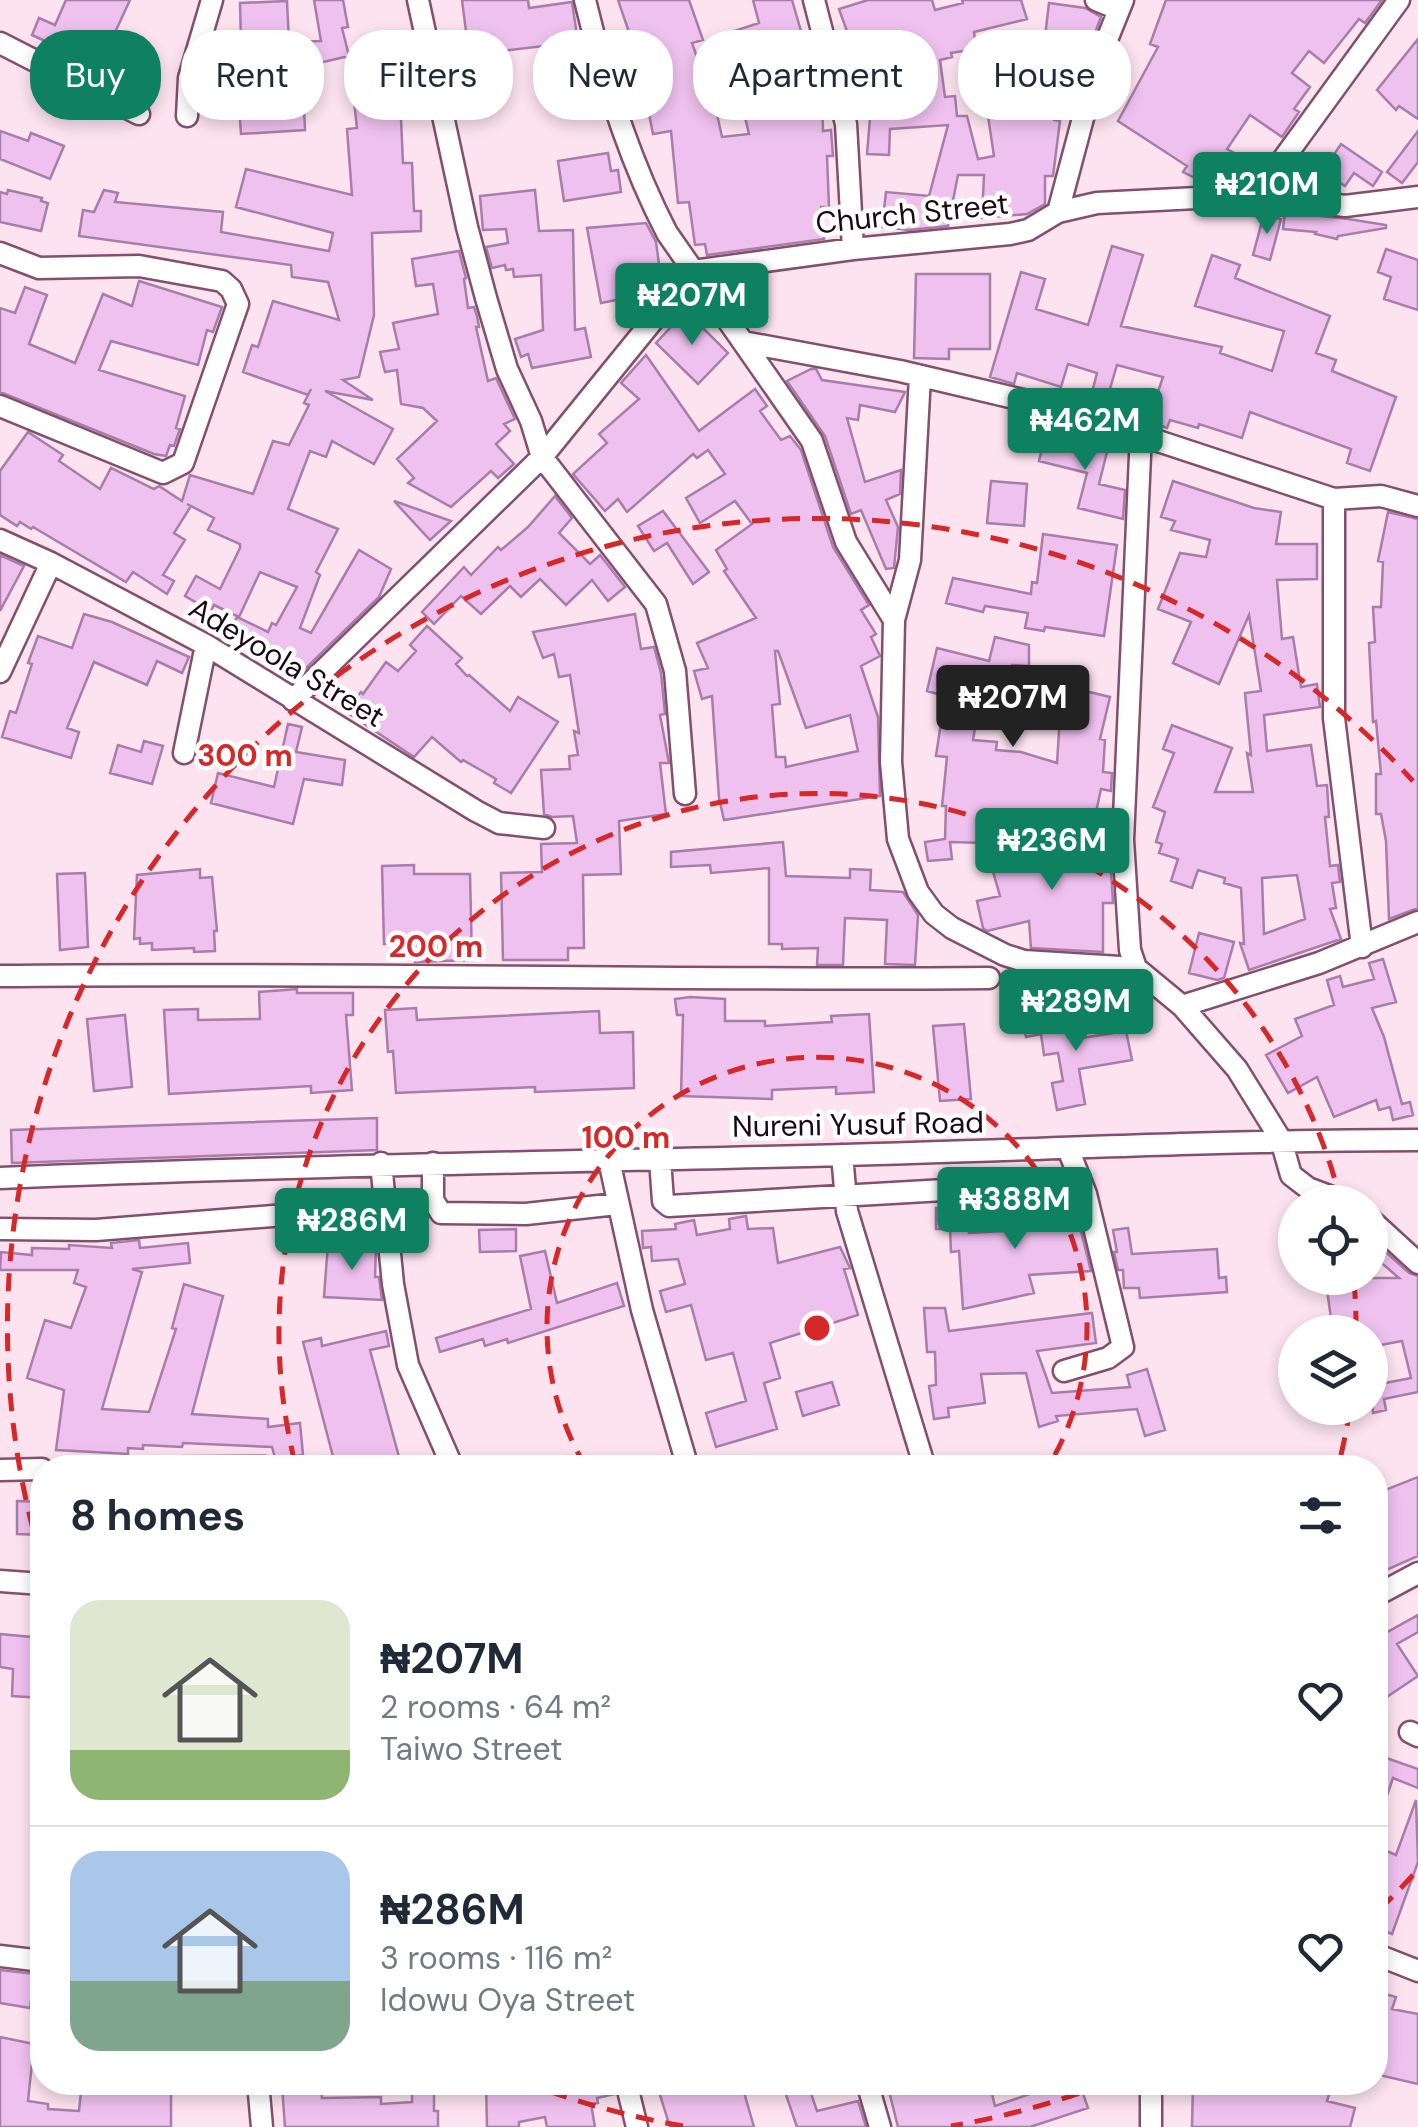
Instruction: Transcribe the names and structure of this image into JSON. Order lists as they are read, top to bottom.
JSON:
{
  "streets": {
    "street": ["Church Street", "Adeyoola Street", "Nureni Yusuf Road"]
  },
  "page": {
    "chip": [
      "Buy",
      "Rent",
      "Filters",
      "New",
      "Apartment",
      "House"
    ],
    "price": [
      "₦210M",
      "₦207M",
      "₦462M",
      "₦207M",
      "₦236M",
      "₦289M",
      "₦388M",
      "₦286M"
    ],
    "heading": "8 homes",
    "list": [
      {
        "name": "₦207M",
        "note": "2 rooms · 64 m² · Taiwo Street"
      },
      {
        "name": "₦286M",
        "note": "3 rooms · 116 m² · Idowu Oya Street"
      }
    ]
  },
  "rings": ["300 m", "200 m", "100 m"]
}
